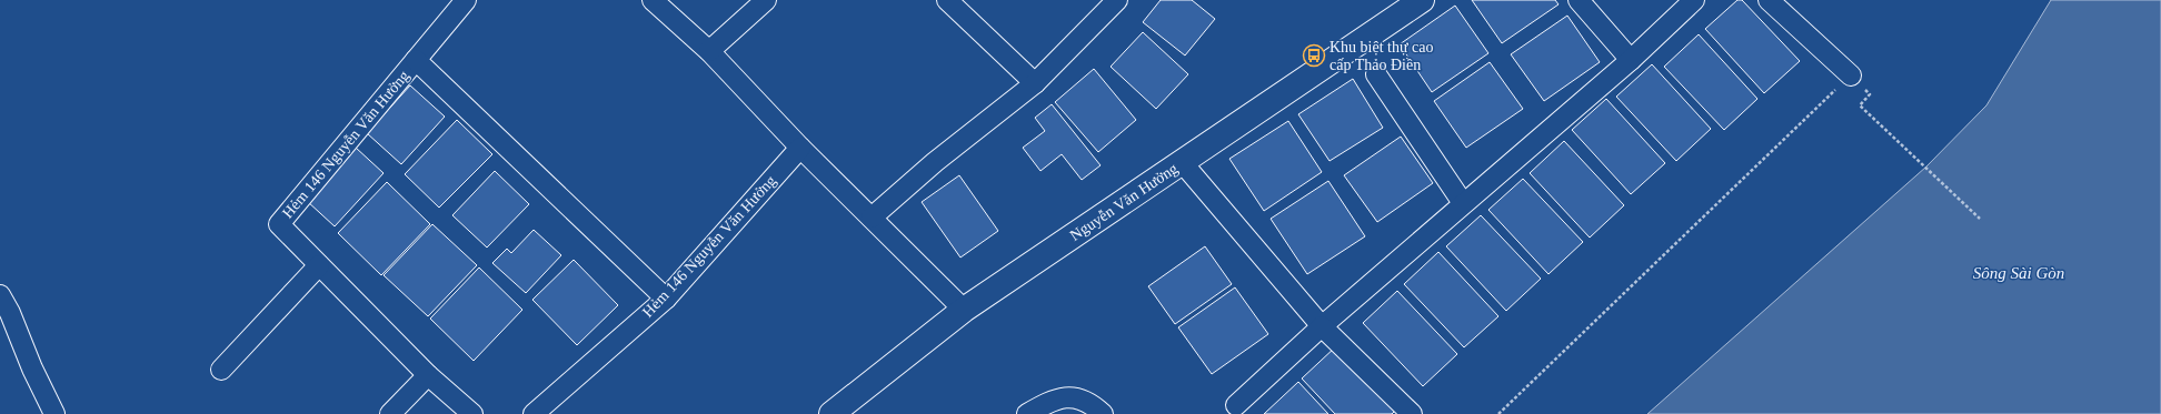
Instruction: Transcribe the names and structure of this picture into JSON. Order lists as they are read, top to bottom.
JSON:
{
  "streets": {
    "main road": ["Nguyễn Văn Hưởng"],
    "street": ["Hẻm 146 Nguyễn Văn Hưởng"]
  },
  "water": ["Sông Sài Gòn"],
  "places": {
    "bus stop": ["Khu biệt thự cao cấp Thảo Điền"]
  }
}
